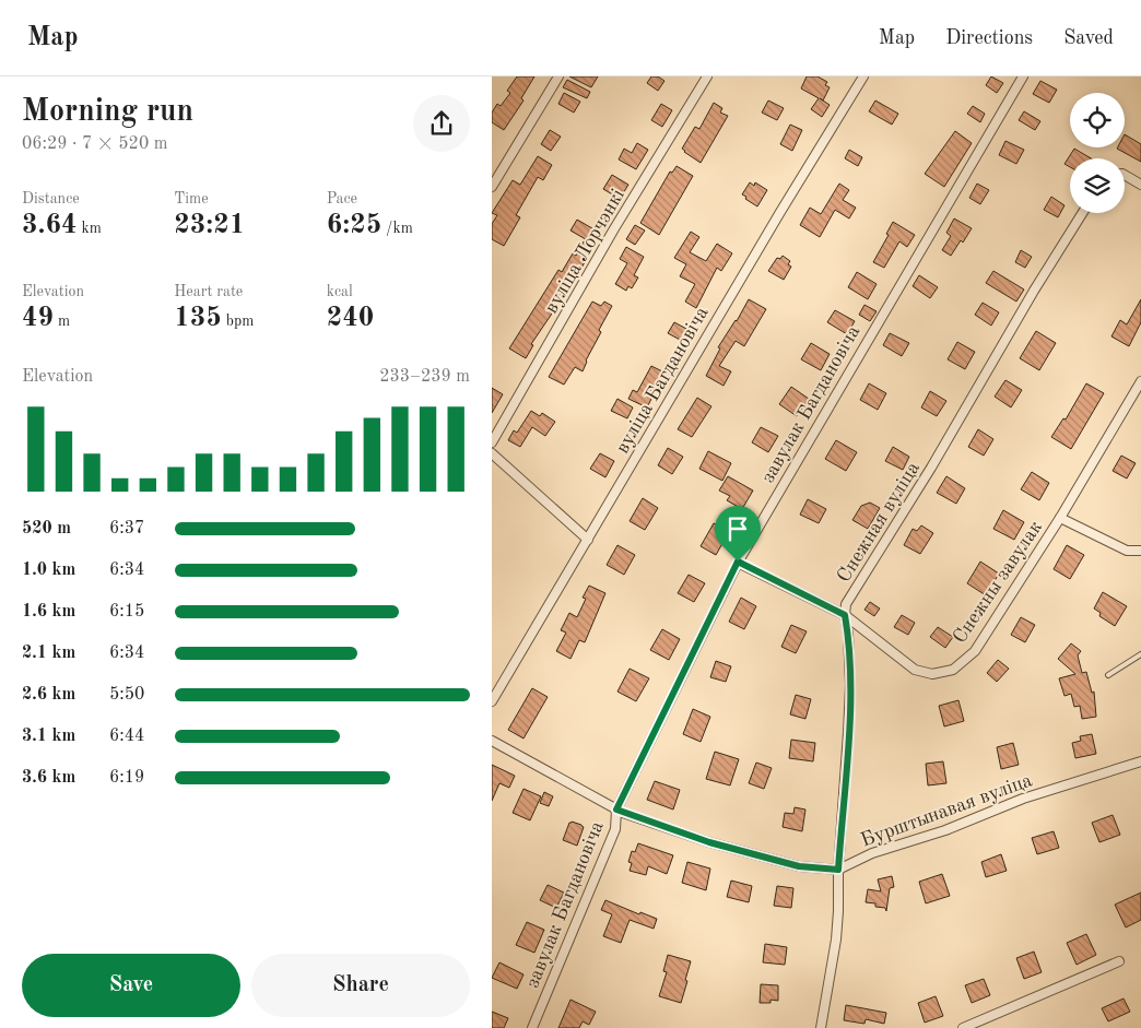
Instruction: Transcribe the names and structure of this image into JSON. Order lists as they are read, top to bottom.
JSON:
{
  "streets": {
    "street": [
      "вуліца Лорчэнкі",
      "вуліца Багдановіча",
      "завулак Багдановіча",
      "Снежная вуліца",
      "Снежны завулак",
      "Бурштынавая вуліца"
    ]
  },
  "crossings": [
    ["завулак Багдановіча", "Снежны завулак"],
    ["Снежная вуліца", "Снежны завулак"],
    ["Снежная вуліца", "Бурштынавая вуліца"]
  ],
  "page": {
    "header": "Map",
    "nav": ["Map", "Directions", "Saved"],
    "heading": ["Morning run", "06:29 · 7 × 520 m"],
    "stats": [
      ["Distance", "3.64 km"],
      ["Time", "23:21"],
      ["Pace", "6:25 /km"],
      ["Elevation", "49 m"],
      ["Heart rate", "135 bpm"],
      ["kcal", "240"]
    ],
    "chart": ["Elevation", "233–239 m"],
    "list": [
      {
        "name": "520 m",
        "note": "6:37"
      },
      {
        "name": "1.0 km",
        "note": "6:34"
      },
      {
        "name": "1.6 km",
        "note": "6:15"
      },
      {
        "name": "2.1 km",
        "note": "6:34"
      },
      {
        "name": "2.6 km",
        "note": "5:50"
      },
      {
        "name": "3.1 km",
        "note": "6:44"
      },
      {
        "name": "3.6 km",
        "note": "6:19"
      }
    ],
    "buttons": ["Save", "Share"]
  }
}
